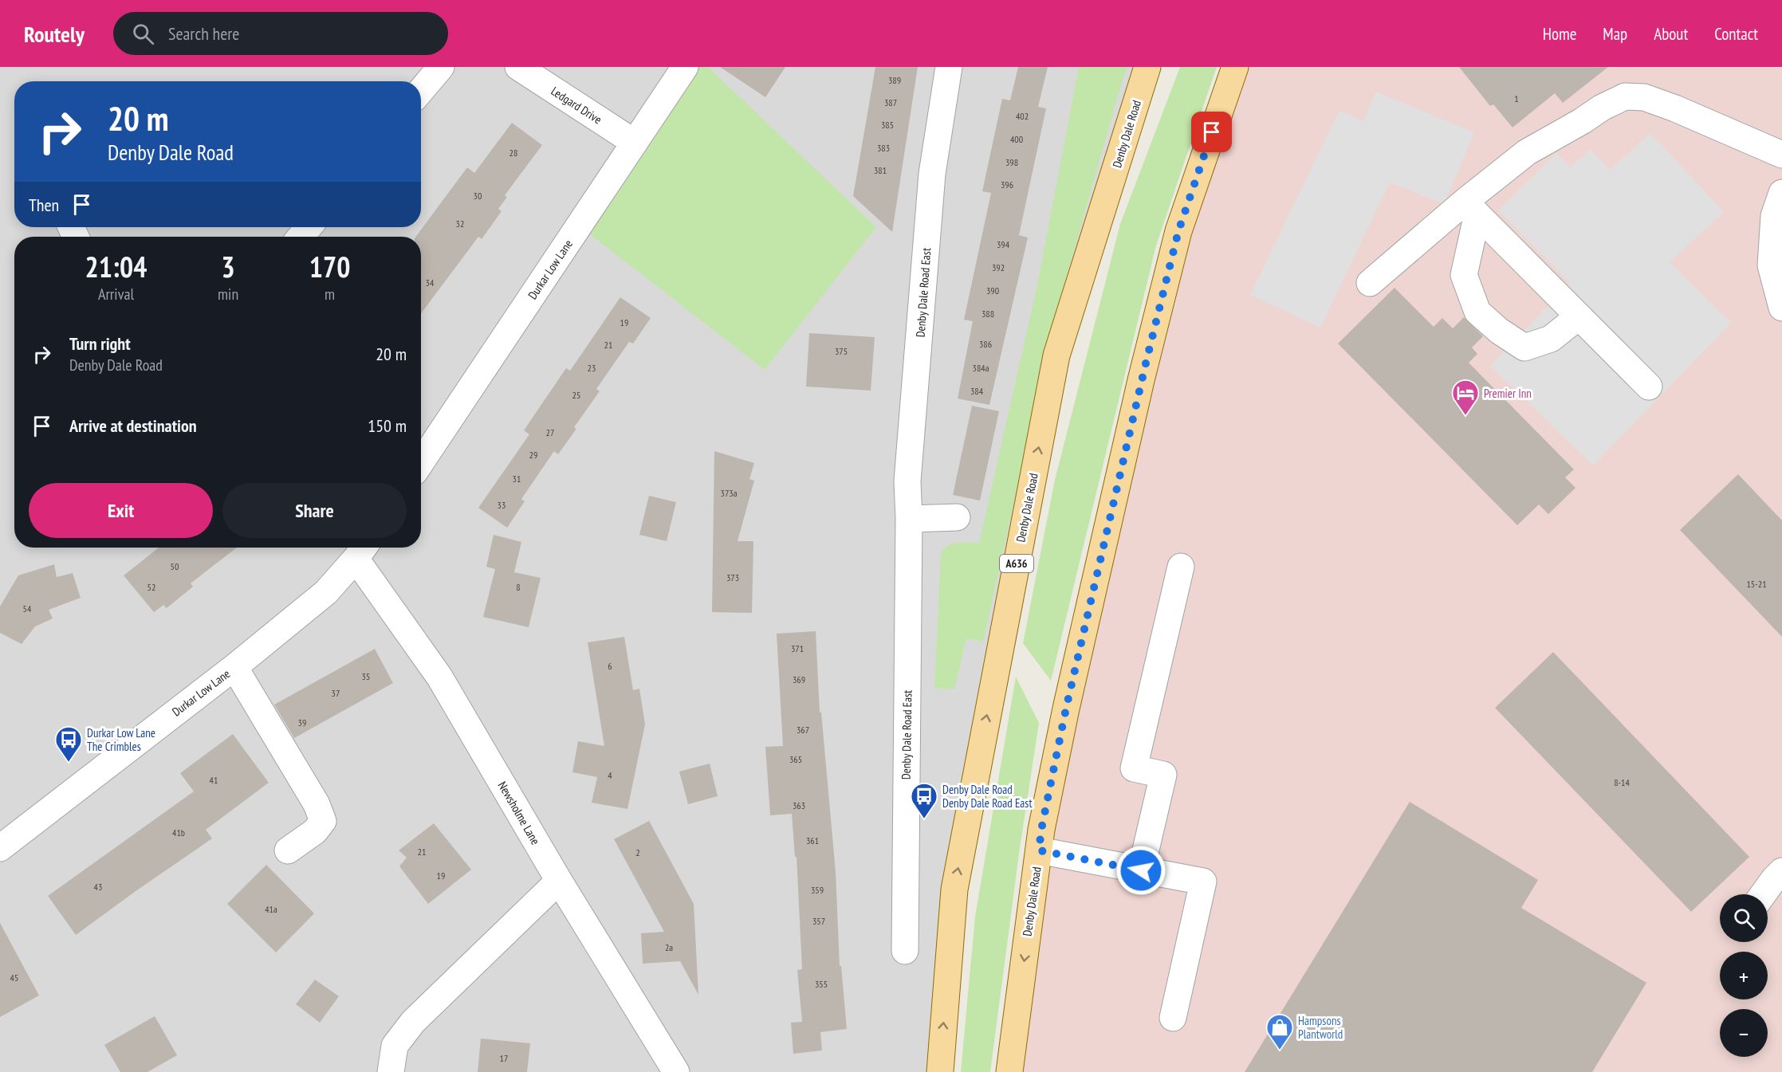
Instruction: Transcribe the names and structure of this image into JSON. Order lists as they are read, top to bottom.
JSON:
{
  "streets": {
    "main road": ["Denby Dale Road", "A636"],
    "street": [
      "Ledgard Drive",
      "Durkar Low Lane",
      "Denby Dale Road East",
      "Newsholme Lane"
    ]
  },
  "crossings": [
    ["Ledgard Drive", "Durkar Low Lane"],
    ["Durkar Low Lane", "Newsholme Lane"]
  ],
  "places": {
    "hotel": ["Premier Inn"],
    "bus stop": ["Durkar Low Lane The Crimbles", "Denby Dale Road Denby Dale Road East"],
    "shop": ["Hampsons Plantworld"]
  },
  "house_numbers": [
    "389",
    "1",
    "387",
    "402",
    "385",
    "400",
    "383",
    "28",
    "398",
    "381",
    "396",
    "30",
    "32",
    "394",
    "392",
    "34",
    "390",
    "388",
    "19",
    "386",
    "21",
    "375",
    "23",
    "384a",
    "384",
    "25",
    "27",
    "29",
    "31",
    "373a",
    "33",
    "50",
    "373",
    "15-21",
    "52",
    "8",
    "54",
    "371",
    "6",
    "35",
    "369",
    "37",
    "39",
    "367",
    "365",
    "4",
    "41",
    "8-14",
    "363",
    "41b",
    "361",
    "21",
    "2",
    "19",
    "43",
    "359",
    "41a",
    "357",
    "2a",
    "45",
    "355",
    "17"
  ],
  "page": {
    "header": "Routely",
    "search": "Search here",
    "nav": [
      "Home",
      "Map",
      "About",
      "Contact"
    ],
    "turn": ["20 m", "Denby Dale Road"],
    "then": "Then",
    "eta": [
      "21:04",
      "Arrival",
      "3",
      "min",
      "170",
      "m"
    ],
    "list": [
      {
        "name": "Turn right",
        "note": "Denby Dale Road",
        "value": "20 m"
      },
      {
        "name": "Arrive at destination",
        "value": "150 m"
      }
    ],
    "buttons": ["Exit", "Share"],
    "map_buttons": ["+", "−"]
  }
}
